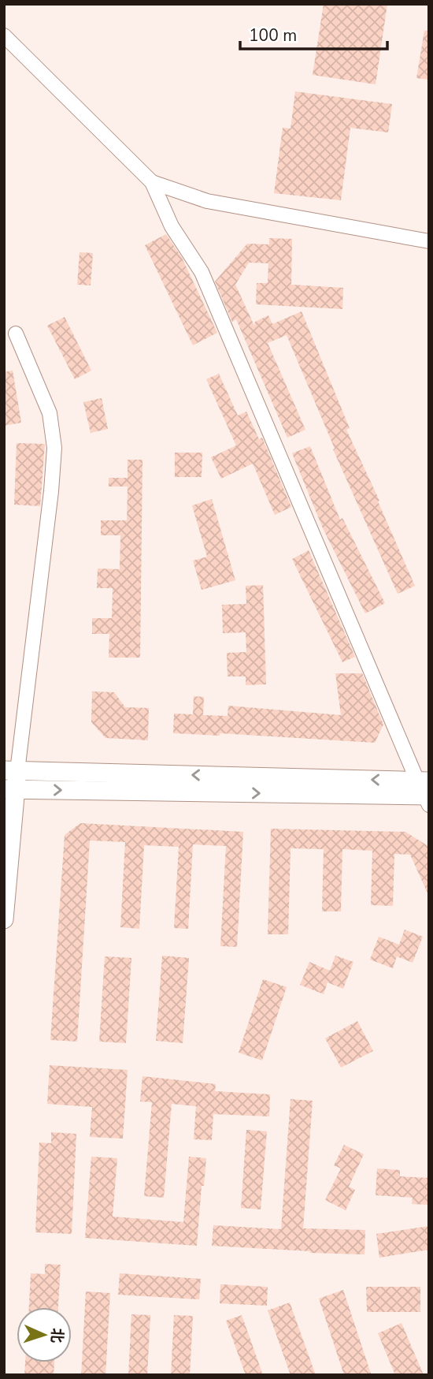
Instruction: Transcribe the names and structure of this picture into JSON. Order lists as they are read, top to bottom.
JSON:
{
  "scale_bar": "100 m",
  "north": "right"
}
